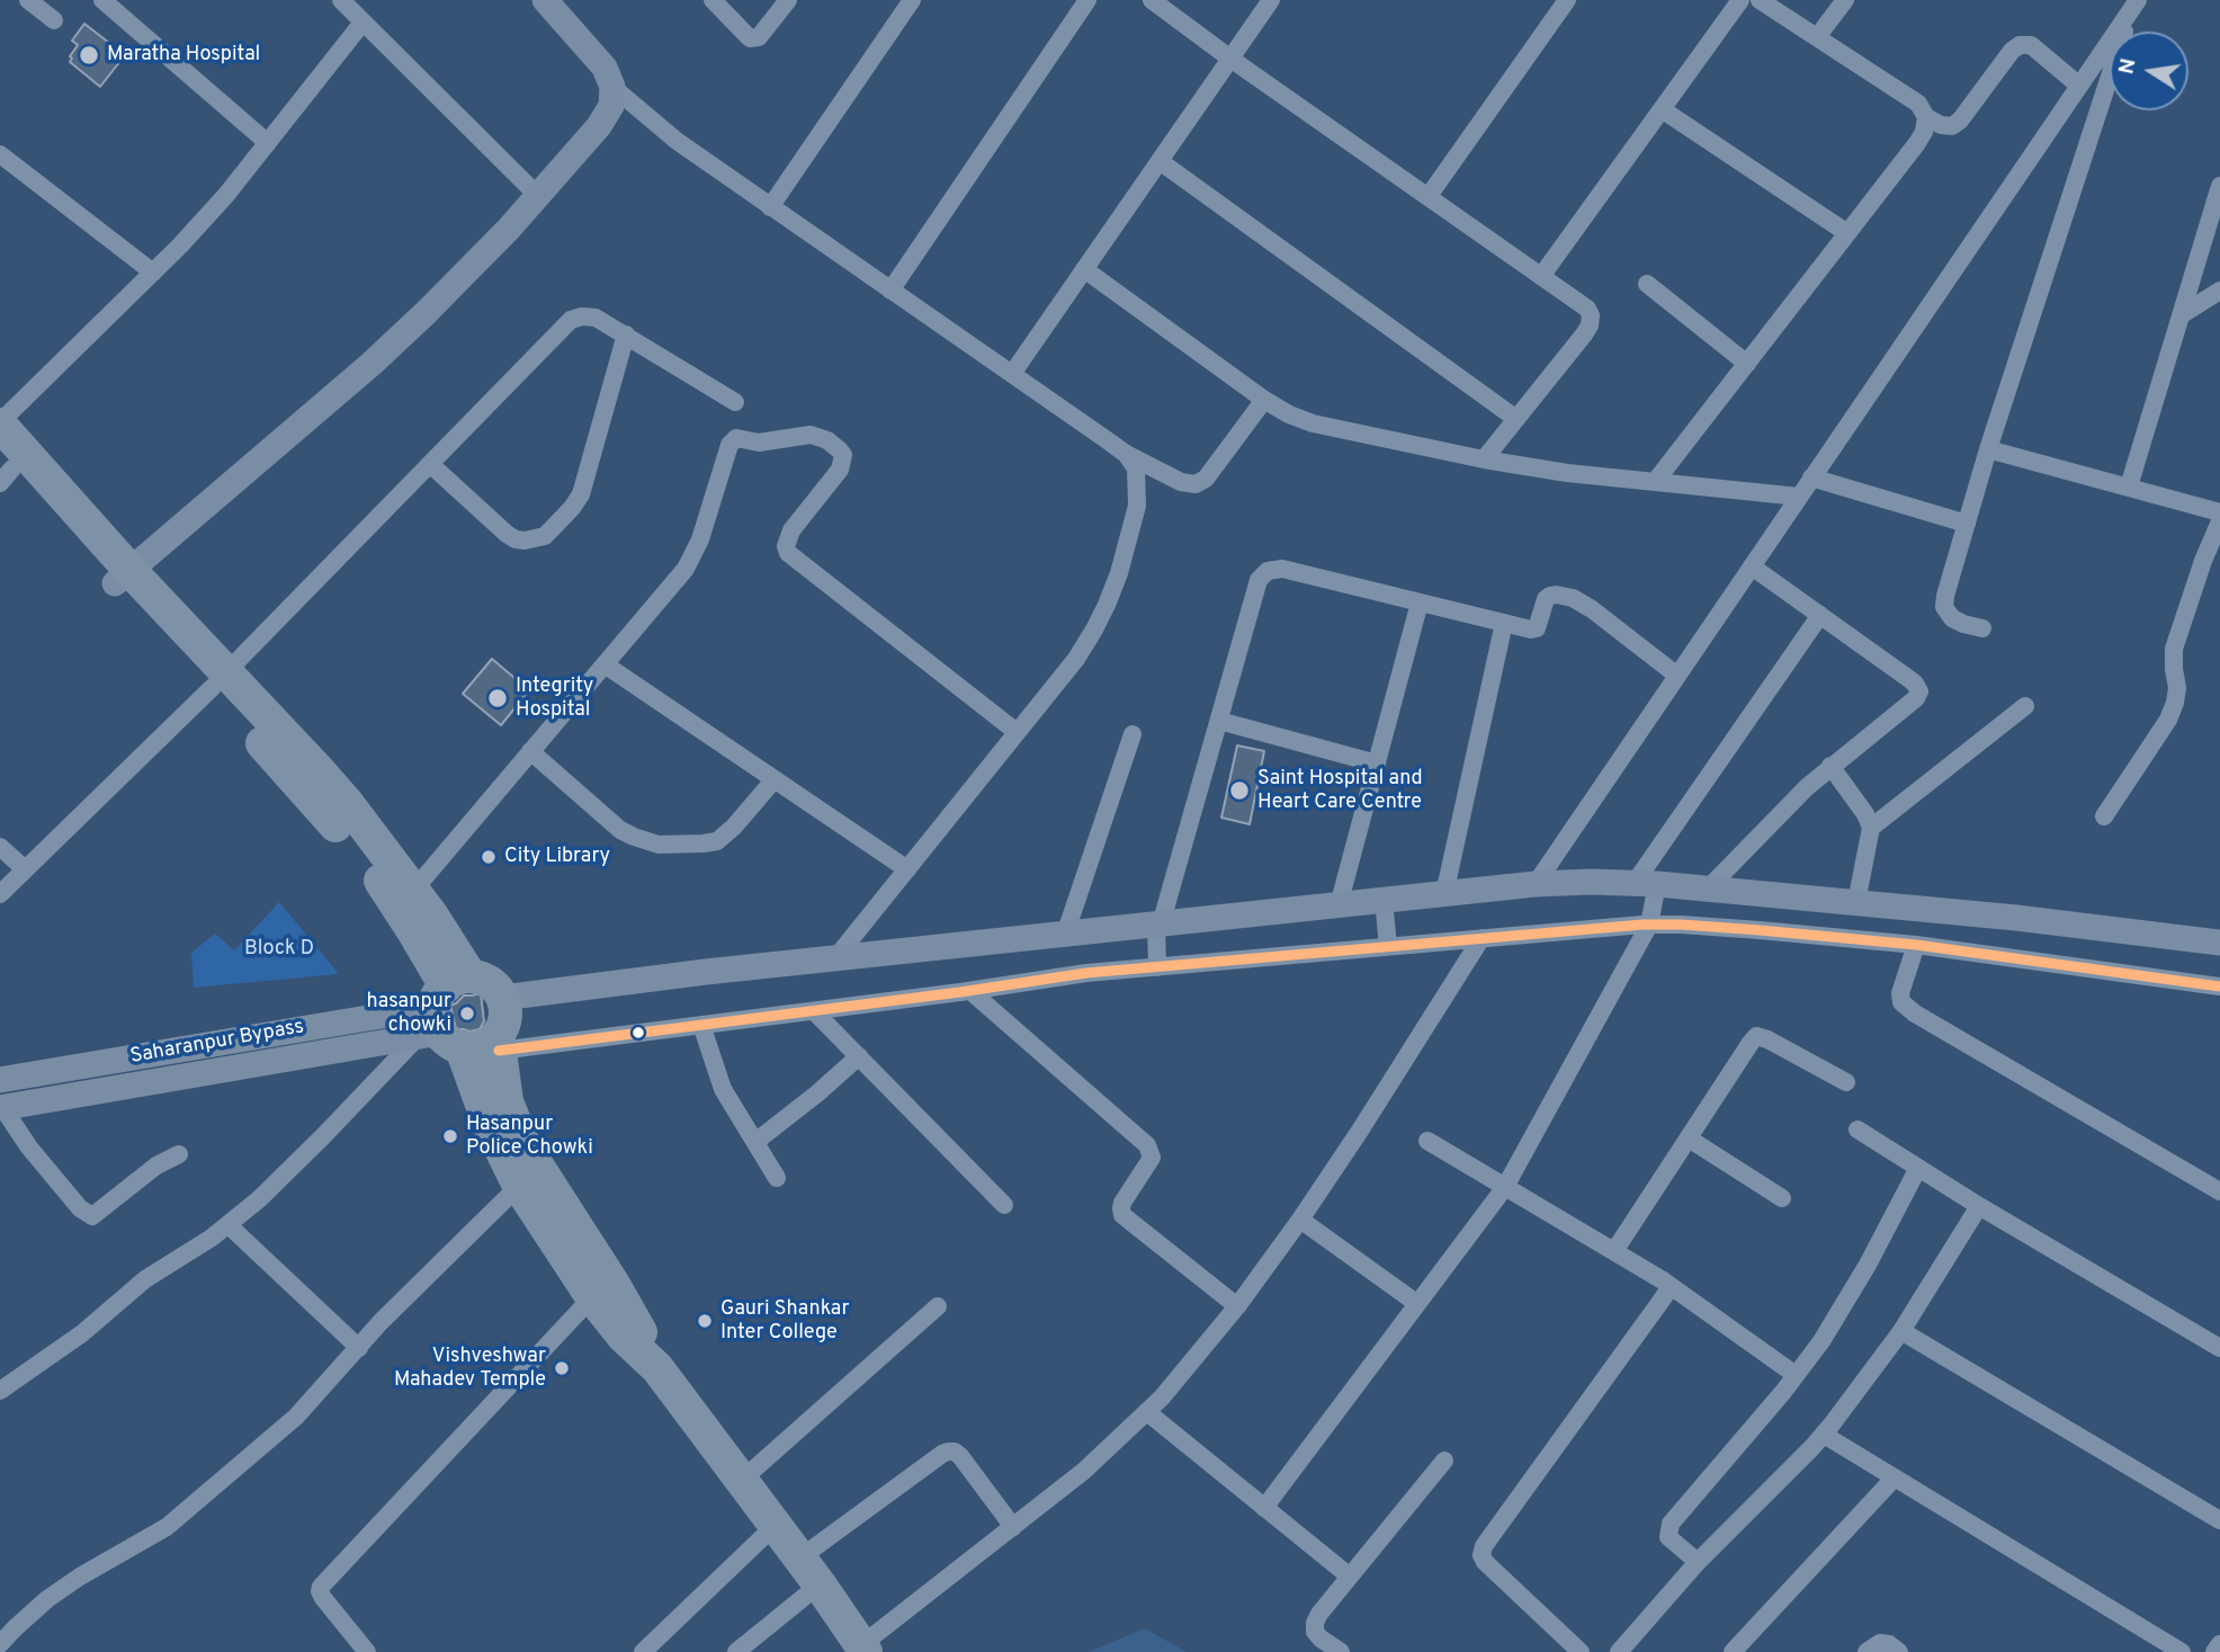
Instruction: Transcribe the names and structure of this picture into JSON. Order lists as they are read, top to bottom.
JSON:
{
  "streets": {
    "street": ["Saharanpur Bypass"]
  },
  "parks": ["Block D"],
  "places": [
    "Maratha Hospital",
    "Integrity Hospital",
    "Saint Hospital and Heart Care Centre",
    "City Library",
    "hasanpur chowki",
    "Hasanpur Police Chowki",
    "Gauri Shankar Inter College",
    "Vishveshwar Mahadev Temple"
  ],
  "north": "left"
}
